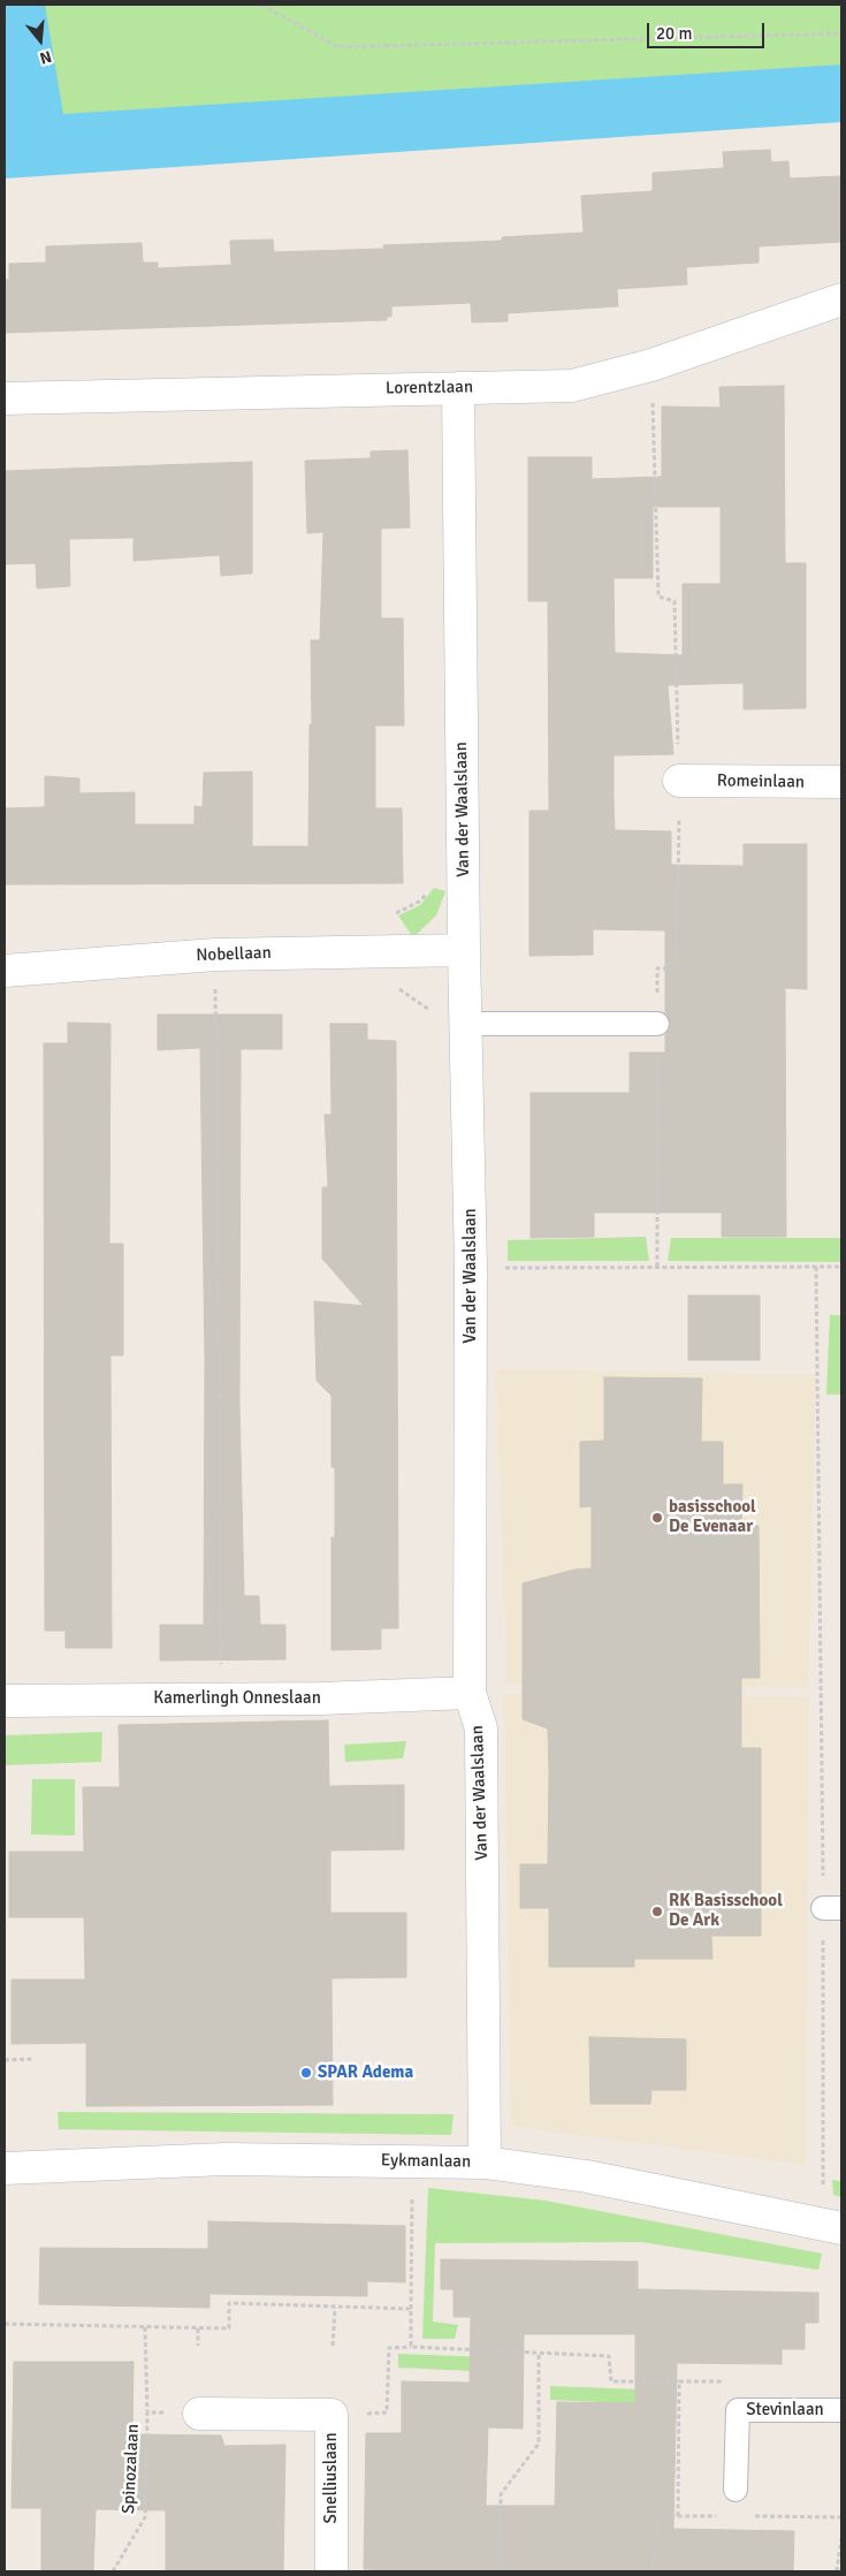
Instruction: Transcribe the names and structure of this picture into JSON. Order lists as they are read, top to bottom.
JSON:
{
  "streets": {
    "street": [
      "Lorentzlaan",
      "Romeinlaan",
      "Van der Waalslaan",
      "Nobellaan",
      "Kamerlingh Onneslaan",
      "Eykmanlaan",
      "Snelliuslaan"
    ],
    "lane": ["Stevinlaan"],
    "path": ["Spinozalaan"]
  },
  "crossings": [
    ["Lorentzlaan", "Van der Waalslaan"],
    ["Van der Waalslaan", "Nobellaan"],
    ["Van der Waalslaan", "Kamerlingh Onneslaan"],
    ["Van der Waalslaan", "Eykmanlaan"],
    ["Spinozalaan", "Snelliuslaan"]
  ],
  "places": ["basisschool De Evenaar", "RK Basisschool De Ark", "SPAR Adema"],
  "scale_bar": "20 m",
  "north": "bottom"
}
